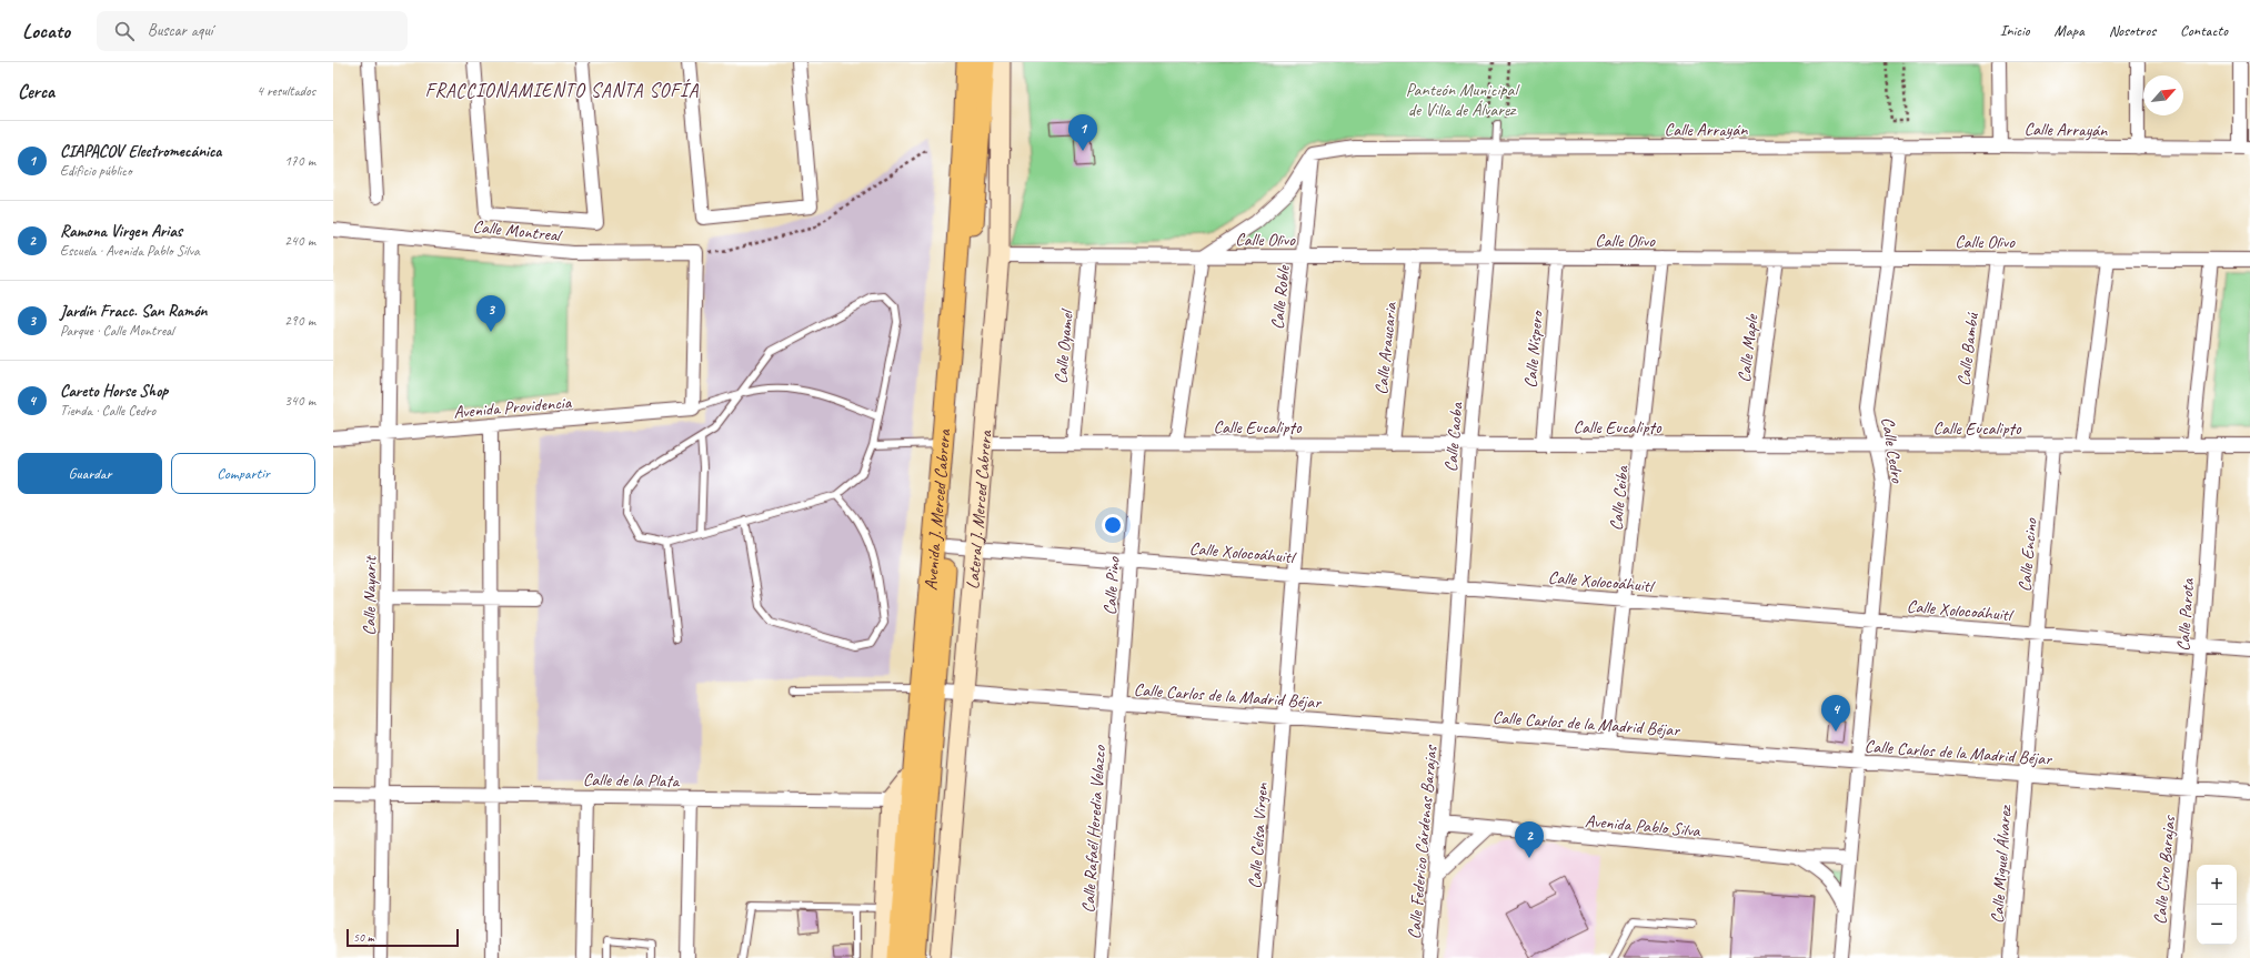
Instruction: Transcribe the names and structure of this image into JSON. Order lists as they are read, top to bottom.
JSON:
{
  "streets": {
    "main road": ["Avenida J. Merced Cabrera"],
    "street": [
      "Calle Arrayán",
      "Calle Montreal",
      "Calle Olivo",
      "Calle Roble",
      "Calle Oyamel",
      "Calle Araucaria",
      "Calle Maple",
      "Calle Níspero",
      "Calle Bambú",
      "Avenida Providencia",
      "Calle Eucalipto",
      "Calle Caoba",
      "Calle Cedro",
      "Calle Ceiba",
      "Lateral J. Merced Cabrera",
      "Calle Xolocoáhuitl",
      "Calle Encino",
      "Calle Pino",
      "Calle Nayarit",
      "Calle Parota",
      "Calle Carlos de la Madrid Béjar",
      "Calle de la Plata",
      "Avenida Pablo Silva",
      "Calle Rafaél Heredia Velazco",
      "Calle Celsa Virgen",
      "Calle Federico Cárdenas Barajas",
      "Calle Miguel Álvarez",
      "Calle Ciro Barajas"
    ]
  },
  "crossings": [
    ["Calle Arrayán", "Calle Roble"],
    ["Calle Arrayán", "Calle Caoba"],
    ["Calle Arrayán", "Calle Cedro"],
    ["Calle Montreal", "Avenida Providencia"],
    ["Calle Montreal", "Calle Nayarit"],
    ["Calle Olivo", "Calle Roble"],
    ["Calle Olivo", "Calle Oyamel"],
    ["Calle Olivo", "Calle Araucaria"],
    ["Calle Olivo", "Calle Maple"],
    ["Calle Olivo", "Calle Níspero"],
    ["Calle Olivo", "Calle Bambú"],
    ["Calle Olivo", "Calle Caoba"],
    ["Calle Olivo", "Calle Cedro"],
    ["Calle Olivo", "Calle Ceiba"],
    ["Calle Olivo", "Lateral J. Merced Cabrera"],
    ["Calle Roble", "Calle Eucalipto"],
    ["Calle Oyamel", "Calle Eucalipto"],
    ["Calle Araucaria", "Calle Eucalipto"],
    ["Calle Maple", "Calle Eucalipto"],
    ["Calle Níspero", "Calle Eucalipto"],
    ["Calle Bambú", "Calle Eucalipto"],
    ["Avenida Providencia", "Calle Nayarit"],
    ["Calle Eucalipto", "Calle Caoba"],
    ["Calle Eucalipto", "Calle Cedro"],
    ["Calle Eucalipto", "Calle Ceiba"],
    ["Calle Eucalipto", "Lateral J. Merced Cabrera"],
    ["Calle Eucalipto", "Calle Encino"],
    ["Calle Eucalipto", "Calle Pino"],
    ["Calle Eucalipto", "Calle Parota"],
    ["Calle Caoba", "Calle Xolocoáhuitl"],
    ["Calle Caoba", "Calle Carlos de la Madrid Béjar"],
    ["Calle Caoba", "Calle Federico Cárdenas Barajas"],
    ["Calle Cedro", "Calle Xolocoáhuitl"],
    ["Calle Cedro", "Calle Carlos de la Madrid Béjar"],
    ["Calle Cedro", "Avenida Pablo Silva"],
    ["Calle Ceiba", "Calle Xolocoáhuitl"],
    ["Calle Ceiba", "Calle Carlos de la Madrid Béjar"],
    ["Avenida J. Merced Cabrera", "Calle Xolocoáhuitl"],
    ["Avenida J. Merced Cabrera", "Calle Carlos de la Madrid Béjar"],
    ["Avenida J. Merced Cabrera", "Calle de la Plata"],
    ["Lateral J. Merced Cabrera", "Calle Xolocoáhuitl"],
    ["Lateral J. Merced Cabrera", "Calle Carlos de la Madrid Béjar"],
    ["Calle Xolocoáhuitl", "Calle Encino"],
    ["Calle Xolocoáhuitl", "Calle Pino"],
    ["Calle Xolocoáhuitl", "Calle Parota"],
    ["Calle Encino", "Calle Carlos de la Madrid Béjar"],
    ["Calle Encino", "Calle Miguel Álvarez"],
    ["Calle Pino", "Calle Carlos de la Madrid Béjar"],
    ["Calle Pino", "Calle Rafaél Heredia Velazco"],
    ["Calle Nayarit", "Calle de la Plata"],
    ["Calle Parota", "Calle Carlos de la Madrid Béjar"],
    ["Calle Parota", "Calle Ciro Barajas"],
    ["Calle Carlos de la Madrid Béjar", "Calle Rafaél Heredia Velazco"],
    ["Calle Carlos de la Madrid Béjar", "Calle Celsa Virgen"],
    ["Calle Carlos de la Madrid Béjar", "Calle Federico Cárdenas Barajas"],
    ["Calle Carlos de la Madrid Béjar", "Calle Miguel Álvarez"],
    ["Calle Carlos de la Madrid Béjar", "Calle Ciro Barajas"],
    ["Avenida Pablo Silva", "Calle Federico Cárdenas Barajas"]
  ],
  "districts": ["FRACCIONAMIENTO SANTA SOFÍA"],
  "parks": ["Panteón Municipal de Villa de Álvarez"],
  "scale_bar": "50 m",
  "north": "top right",
  "page": {
    "header": "Locato",
    "search": "Buscar aquí",
    "nav": [
      "Inicio",
      "Mapa",
      "Nosotros",
      "Contacto"
    ],
    "heading": ["Cerca", "4 resultados"],
    "pins": [
      "1",
      "3",
      "4",
      "2"
    ],
    "list": [
      {
        "mark": "1",
        "name": "CIAPACOV Electromecánica",
        "note": "Edificio público",
        "value": "170 m"
      },
      {
        "mark": "2",
        "name": "Ramona Virgen Arias",
        "note": "Escuela · Avenida Pablo Silva",
        "value": "240 m"
      },
      {
        "mark": "3",
        "name": "Jardín Fracc. San Ramón",
        "note": "Parque · Calle Montreal",
        "value": "290 m"
      },
      {
        "mark": "4",
        "name": "Careto Horse Shop",
        "note": "Tienda · Calle Cedro",
        "value": "340 m"
      }
    ],
    "buttons": ["Guardar", "Compartir"],
    "map_buttons": ["+", "−"],
    "scale": "50 m"
  }
}
